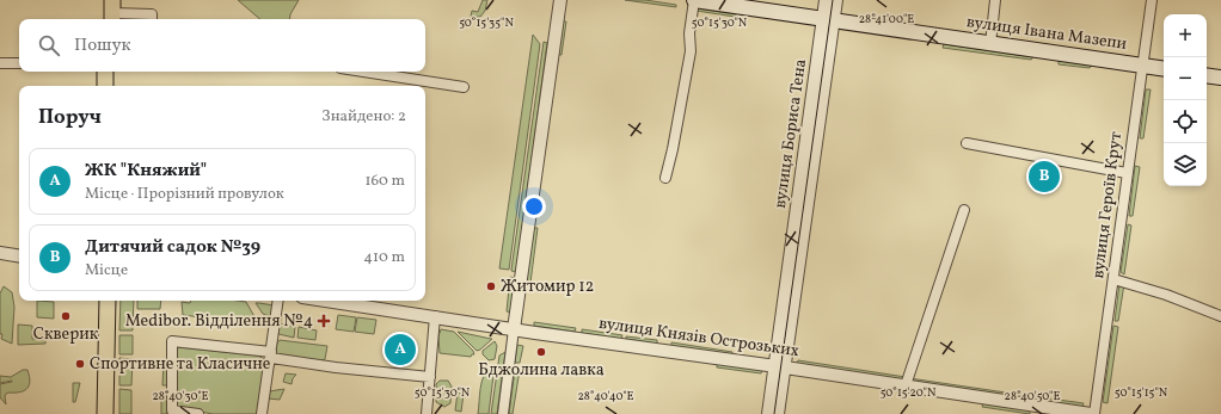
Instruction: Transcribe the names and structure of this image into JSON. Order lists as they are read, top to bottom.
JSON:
{
  "streets": {
    "main road": ["вулиця Івана Мазепи"],
    "street": ["вулиця Бориса Тена", "вулиця Героїв Крут", "вулиця Князів Острозьких"]
  },
  "crossings": [
    ["вулиця Івана Мазепи", "вулиця Бориса Тена"],
    ["вулиця Івана Мазепи", "вулиця Героїв Крут"],
    ["вулиця Бориса Тена", "вулиця Князів Острозьких"],
    ["вулиця Героїв Крут", "вулиця Князів Острозьких"]
  ],
  "places": {
    "other": [
      "Житомир 12",
      "Скверик",
      "Бджолина лавка",
      "Спортивне та Класичне"
    ],
    "health": ["Medibor. Відділення №4"]
  },
  "page": {
    "map_buttons": ["+", "−"],
    "search": "Пошук",
    "heading": ["Поруч", "Знайдено: 2"],
    "list": [
      {
        "mark": "A",
        "name": "ЖК \"Княжий\"",
        "note": "Місце · Прорізний провулок",
        "value": "160 m"
      },
      {
        "mark": "B",
        "name": "Дитячий садок №39",
        "note": "Місце",
        "value": "410 m"
      }
    ],
    "pins": ["B", "A"]
  },
  "coordinates": [
    "28°41'00\"E",
    "50°15'35\"N",
    "50°15'30\"N",
    "50°15'20\"N",
    "50°15'15\"N",
    "28°40'30\"E",
    "28°40'40\"E",
    "28°40'50\"E"
  ]
}
